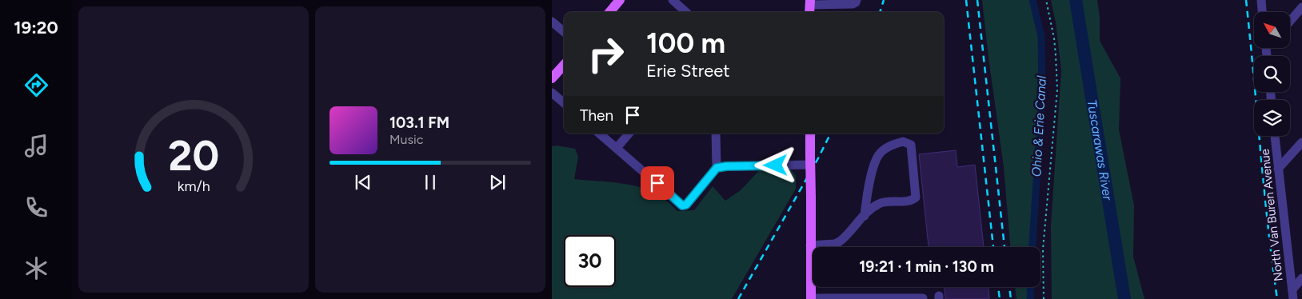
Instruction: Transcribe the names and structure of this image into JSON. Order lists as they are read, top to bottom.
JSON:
{
  "streets": {
    "street": ["North Van Buren Avenue"]
  },
  "water": ["Ohio & Erie Canal", "Tuscarawas River"],
  "north": "top left",
  "page": {
    "tabs": "19:20",
    "turn": ["100 m", "Erie Street"],
    "then": "Then",
    "song": ["103.1 FM", "Music"],
    "limit": "30",
    "trip": "19:21 · 1 min · 130 m",
    "gauge": ["20", "km/h"]
  }
}
